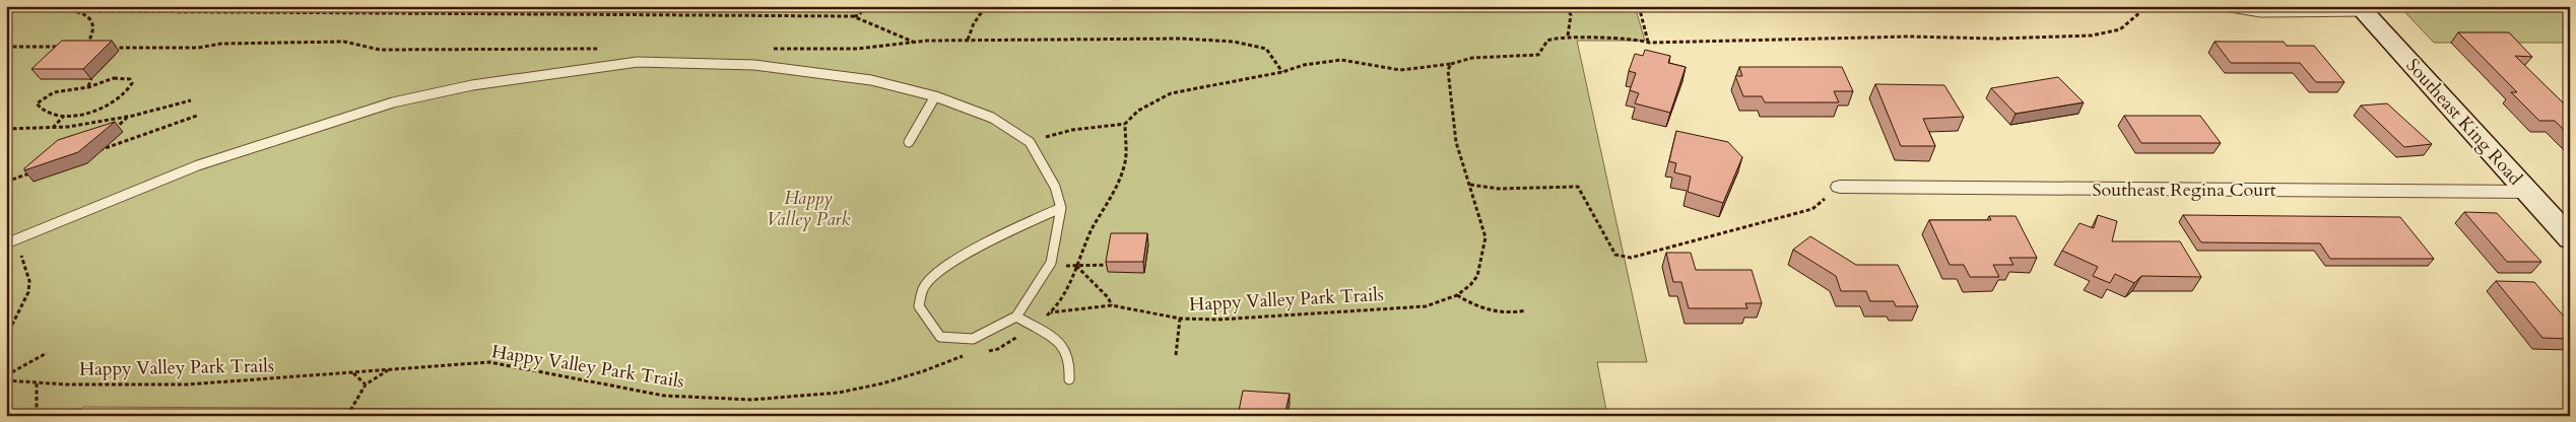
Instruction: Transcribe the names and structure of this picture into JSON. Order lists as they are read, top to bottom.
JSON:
{
  "streets": {
    "main road": ["Southeast King Road"],
    "street": ["Southeast Regina Court"],
    "path": ["Happy Valley Park Trails"]
  },
  "crossings": [
    ["Southeast King Road", "Southeast Regina Court"]
  ],
  "parks": ["Happy Valley Park"]
}
